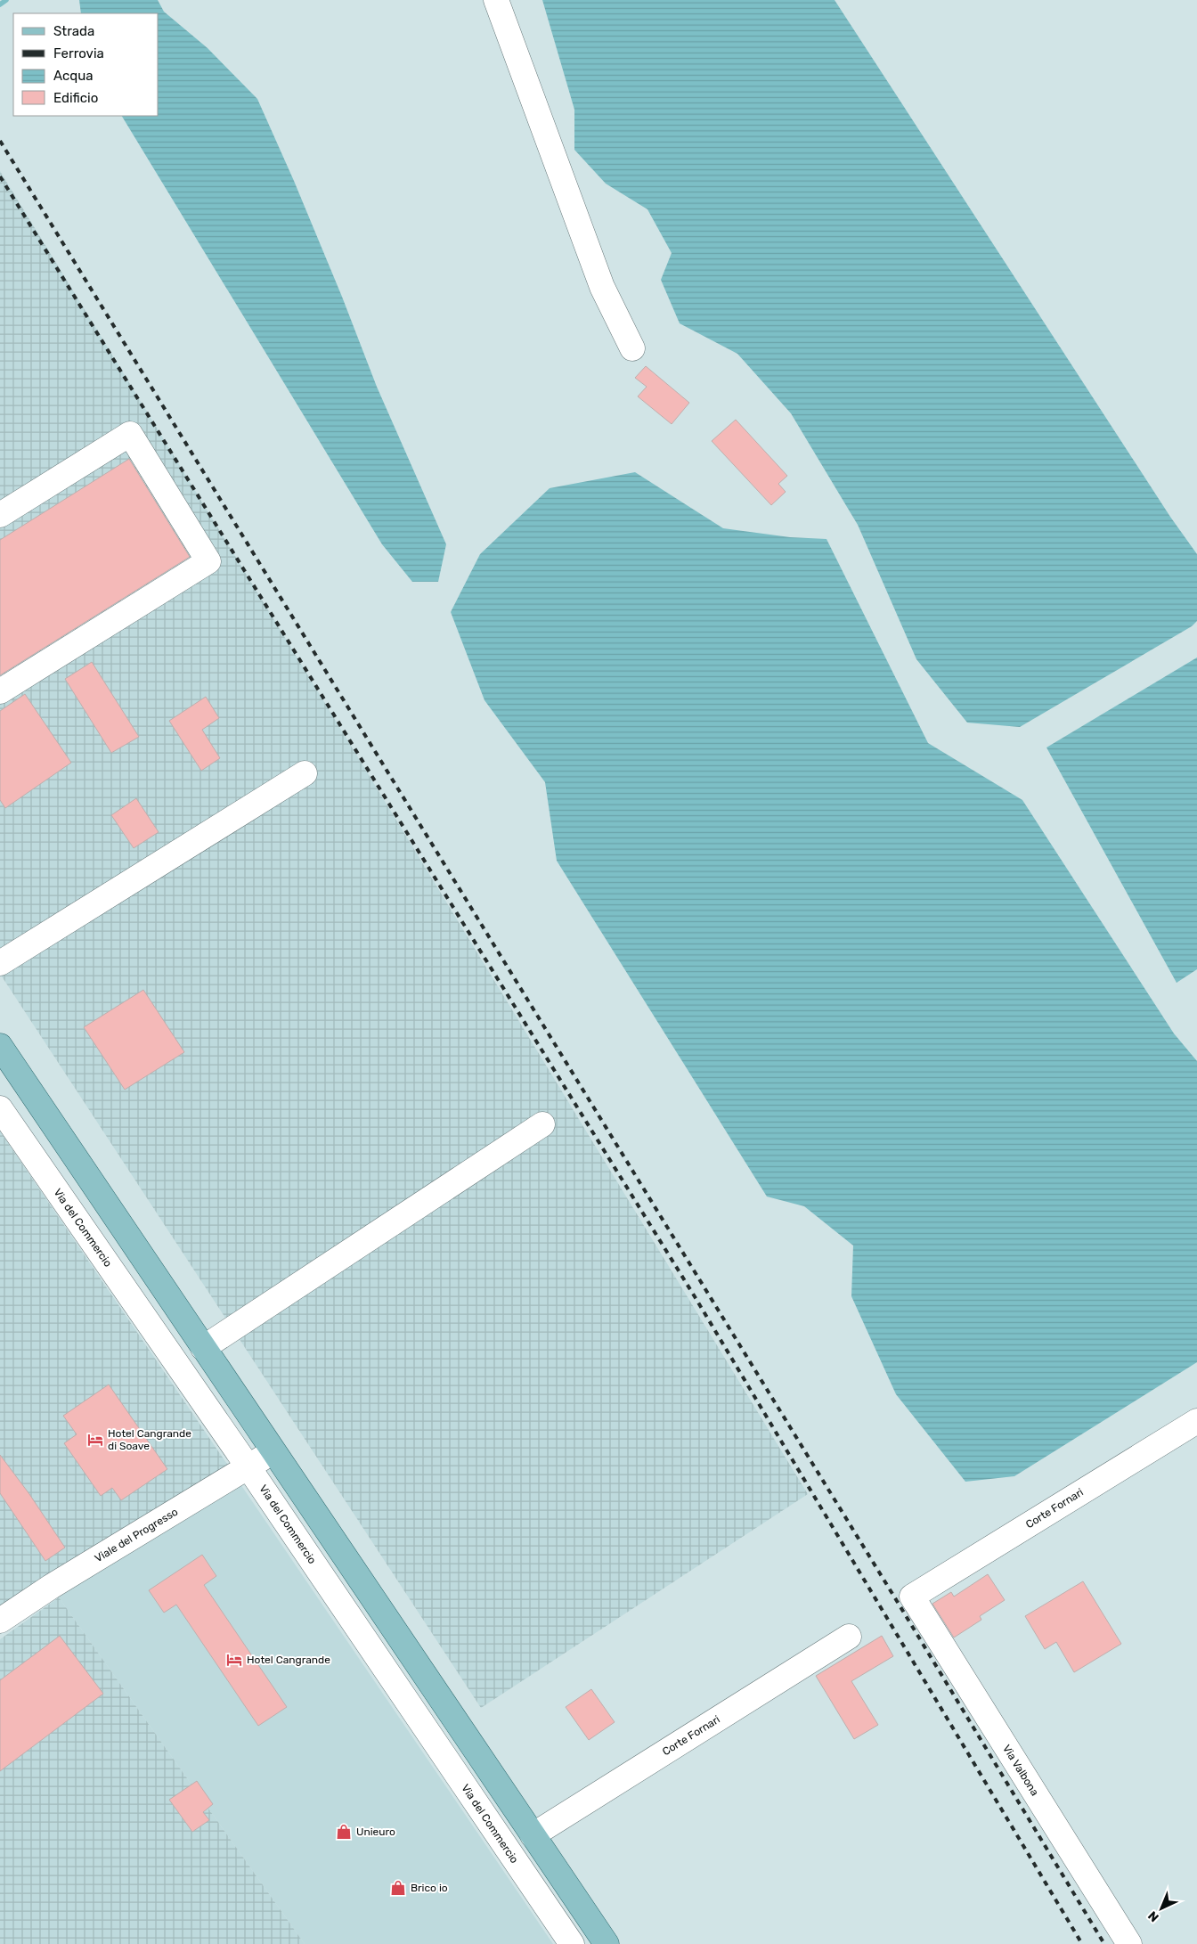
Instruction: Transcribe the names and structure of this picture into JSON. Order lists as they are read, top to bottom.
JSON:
{
  "streets": {
    "street": [
      "Via del Commercio",
      "Corte Fornari",
      "Viale del Progresso",
      "Via Valbona"
    ]
  },
  "crossings": [
    ["Via del Commercio", "Viale del Progresso"],
    ["Corte Fornari", "Via Valbona"]
  ],
  "places": {
    "hotel": ["Hotel Cangrande di Soave", "Hotel Cangrande"],
    "shop": ["Unieuro", "Brico io"]
  },
  "legend": [
    "Strada",
    "Ferrovia",
    "Acqua",
    "Edificio"
  ],
  "north": "bottom left"
}
